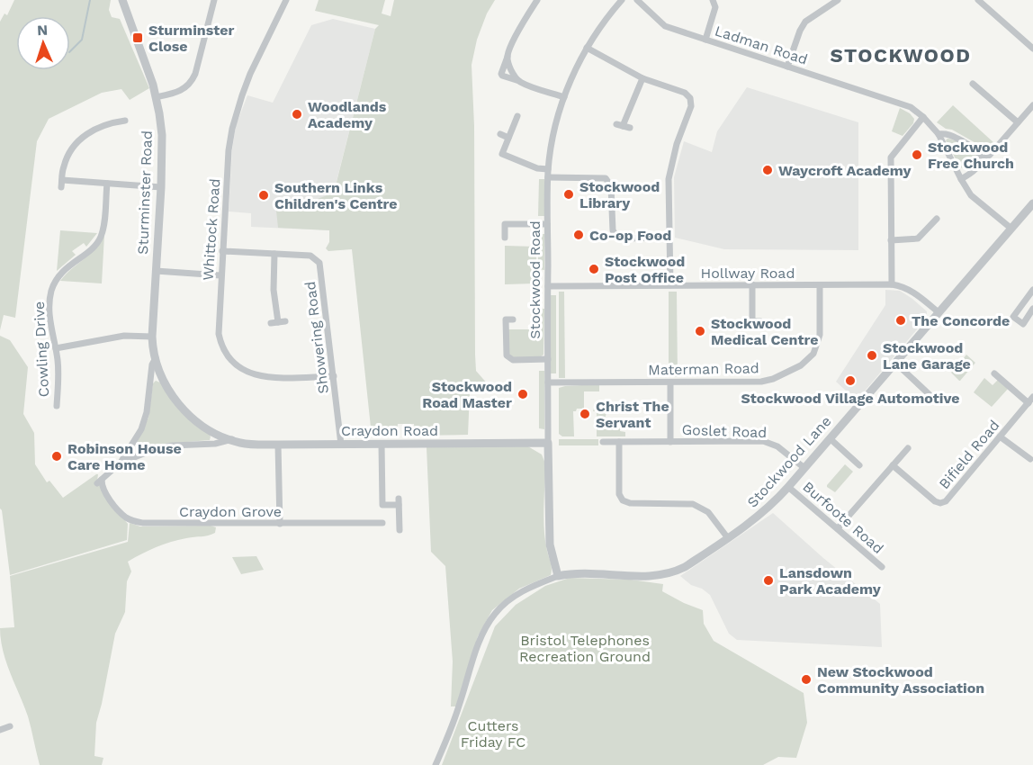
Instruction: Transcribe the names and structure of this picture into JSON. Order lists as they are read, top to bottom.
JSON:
{
  "streets": {
    "street": [
      "Ladman Road",
      "Sturminster Road",
      "Whittock Road",
      "Hollway Road",
      "Stockwood Road",
      "Showering Road",
      "Cowling Drive",
      "Materman Road",
      "Craydon Road",
      "Goslet Road",
      "Bifield Road",
      "Stockwood Lane",
      "Craydon Grove",
      "Burfoote Road"
    ]
  },
  "crossings": [
    ["Ladman Road", "Stockwood Lane"],
    ["Sturminster Road", "Craydon Road"],
    ["Whittock Road", "Showering Road"],
    ["Hollway Road", "Stockwood Road"],
    ["Hollway Road", "Materman Road"],
    ["Hollway Road", "Stockwood Lane"],
    ["Stockwood Road", "Materman Road"],
    ["Stockwood Road", "Craydon Road"],
    ["Stockwood Road", "Stockwood Lane"],
    ["Showering Road", "Craydon Road"],
    ["Craydon Road", "Craydon Grove"],
    ["Goslet Road", "Stockwood Lane"],
    ["Stockwood Lane", "Burfoote Road"]
  ],
  "districts": ["STOCKWOOD"],
  "parks": ["Bristol Telephones Recreation Ground", "Cutters Friday FC"],
  "places": {
    "transit": ["Sturminster Close"],
    "other": [
      "Woodlands Academy",
      "Stockwood Free Church",
      "Waycroft Academy",
      "Stockwood Library",
      "Southern Links Children's Centre",
      "Co-op Food",
      "Stockwood Post Office",
      "The Concorde",
      "Stockwood Medical Centre",
      "Stockwood Lane Garage",
      "Stockwood Village Automotive",
      "Stockwood Road Master",
      "Christ The Servant",
      "Robinson House Care Home",
      "Lansdown Park Academy",
      "New Stockwood Community Association"
    ]
  },
  "north": "top"
}
